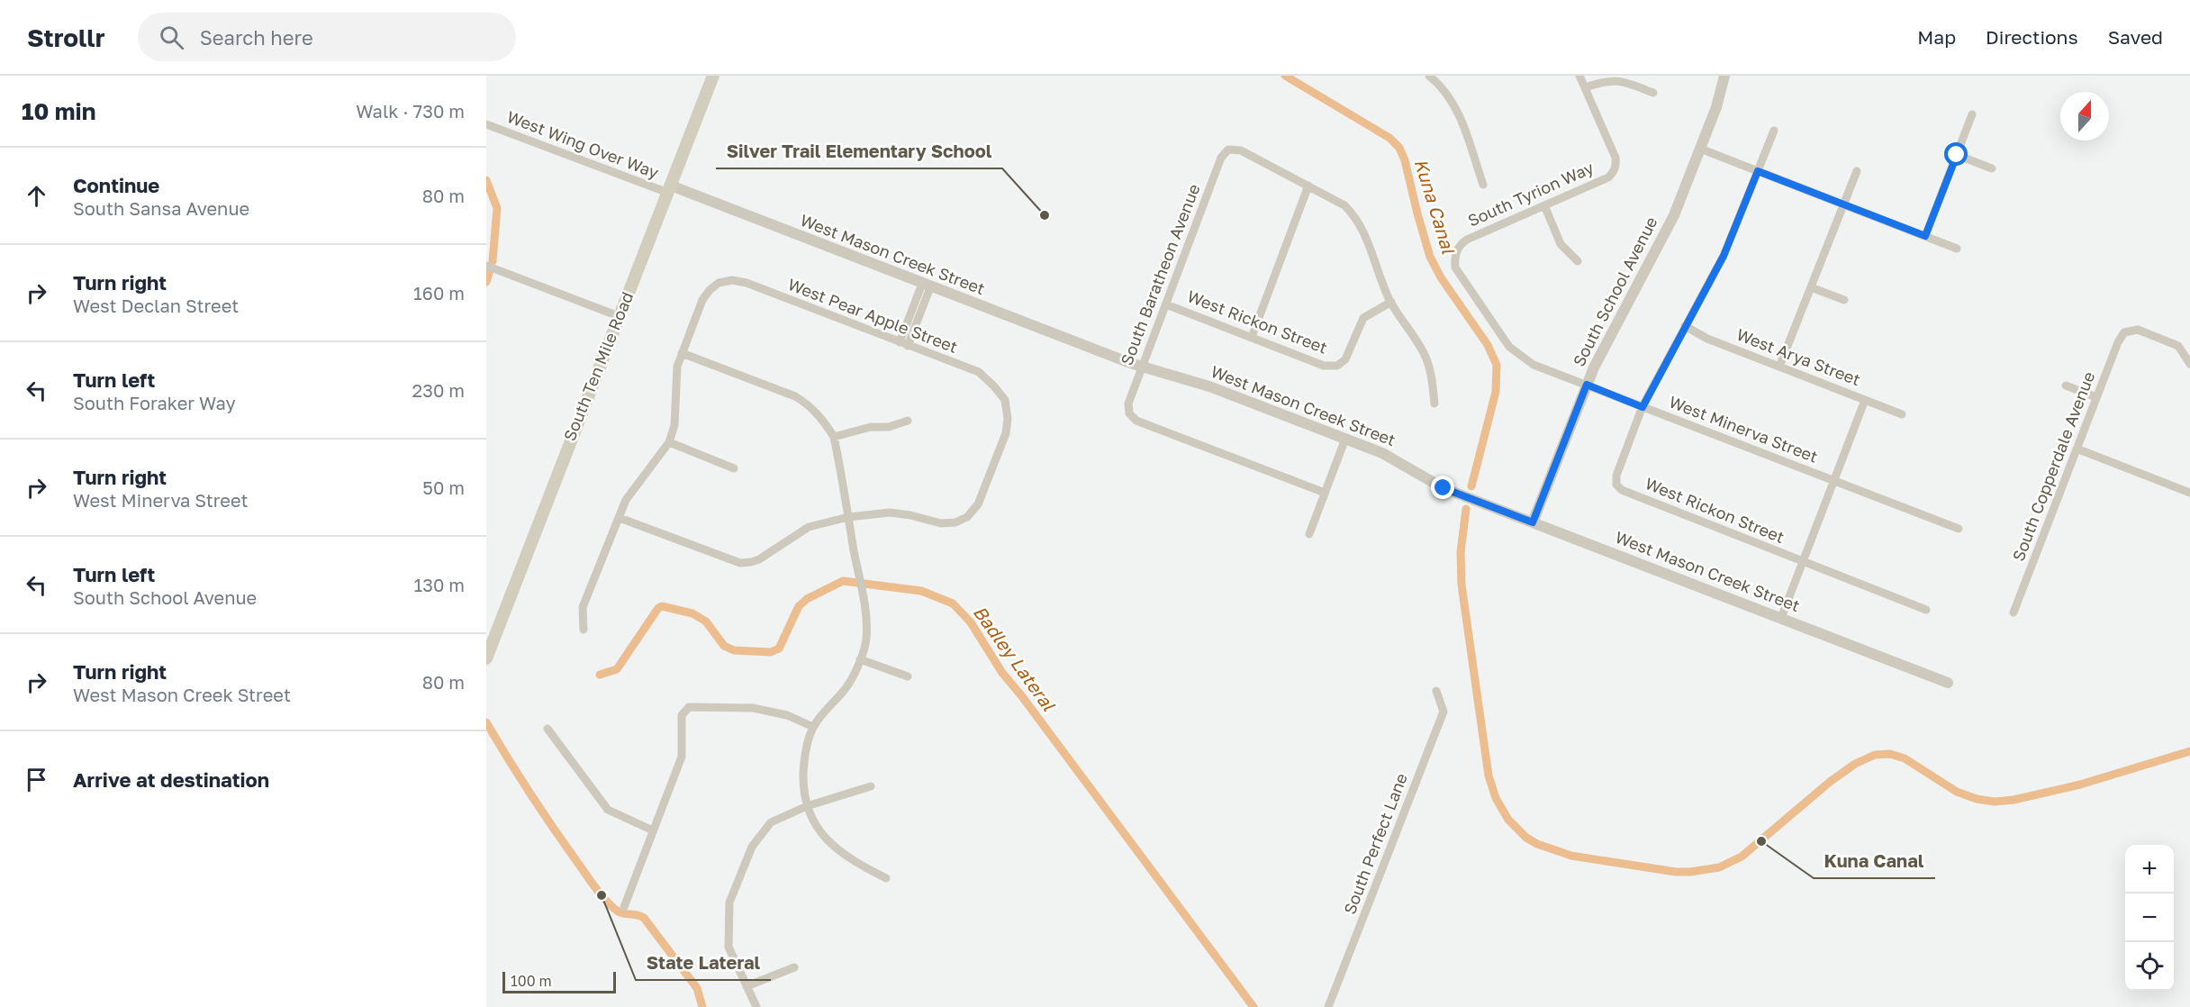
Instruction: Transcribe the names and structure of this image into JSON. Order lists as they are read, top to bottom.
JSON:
{
  "streets": {
    "main road": ["South Ten Mile Road"],
    "street": [
      "West Wing Over Way",
      "South Tyrion Way",
      "West Mason Creek Street",
      "South Baratheon Avenue",
      "South School Avenue",
      "West Pear Apple Street",
      "West Rickon Street",
      "West Arya Street",
      "West Minerva Street",
      "South Copperdale Avenue",
      "South Perfect Lane"
    ]
  },
  "crossings": [
    ["West Wing Over Way", "West Mason Creek Street"],
    ["West Wing Over Way", "South Ten Mile Road"],
    ["South Tyrion Way", "West Minerva Street"],
    ["West Mason Creek Street", "South Baratheon Avenue"],
    ["West Mason Creek Street", "South School Avenue"],
    ["West Mason Creek Street", "South Ten Mile Road"],
    ["South Baratheon Avenue", "West Rickon Street"],
    ["South School Avenue", "West Minerva Street"],
    ["West Rickon Street", "West Minerva Street"]
  ],
  "water": ["Kuna Canal", "Badley Lateral"],
  "places": ["Silver Trail Elementary School", "Kuna Canal", "State Lateral"],
  "scale_bar": "100 m",
  "north": "top",
  "page": {
    "header": "Strollr",
    "search": "Search here",
    "nav": ["Map", "Directions", "Saved"],
    "heading": ["10 min", "Walk · 730 m"],
    "list": [
      ["Continue", "South Sansa Avenue", "80 m"],
      ["Turn right", "West Declan Street", "160 m"],
      ["Turn left", "South Foraker Way", "230 m"],
      ["Turn right", "West Minerva Street", "50 m"],
      ["Turn left", "South School Avenue", "130 m"],
      ["Turn right", "West Mason Creek Street", "80 m"],
      "Arrive at destination"
    ],
    "map_buttons": ["+", "−"],
    "scale": "100 m"
  }
}
